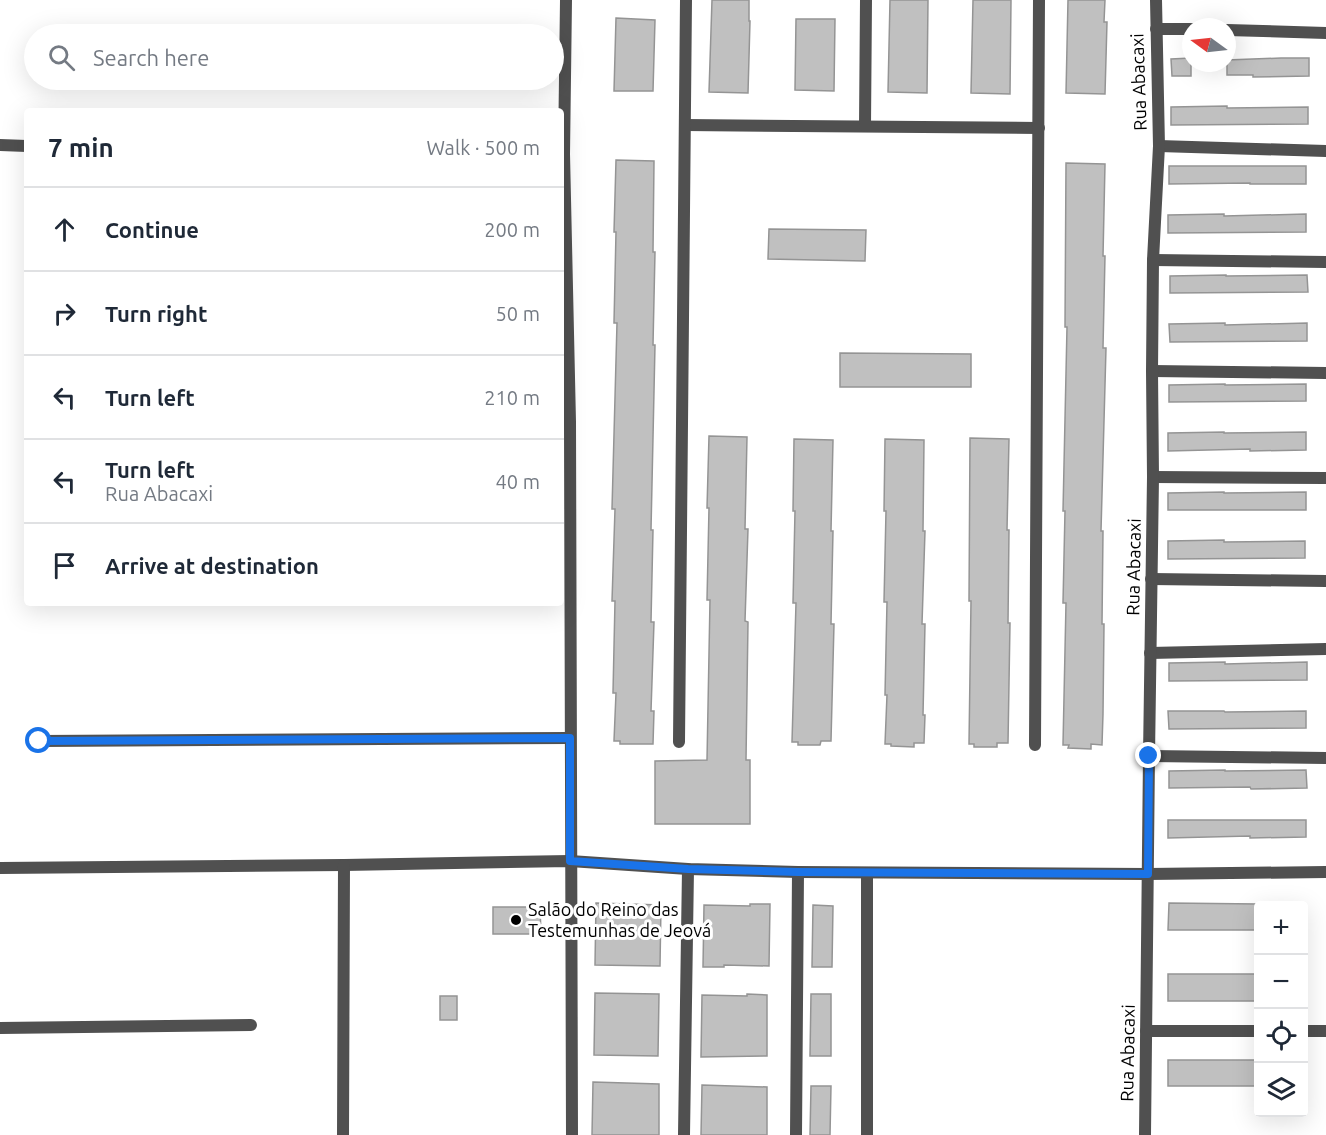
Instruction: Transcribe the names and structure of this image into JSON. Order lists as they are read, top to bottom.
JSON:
{
  "streets": {
    "street": ["Rua Abacaxi"]
  },
  "places": ["Salão do Reino das Testemunhas de Jeová"],
  "north": "left",
  "page": {
    "search": "Search here",
    "heading": ["7 min", "Walk · 500 m"],
    "list": [
      ["Continue", "200 m"],
      ["Turn right", "50 m"],
      ["Turn left", "210 m"],
      ["Turn left", "Rua Abacaxi", "40 m"],
      "Arrive at destination"
    ],
    "map_buttons": ["+", "−"]
  }
}
